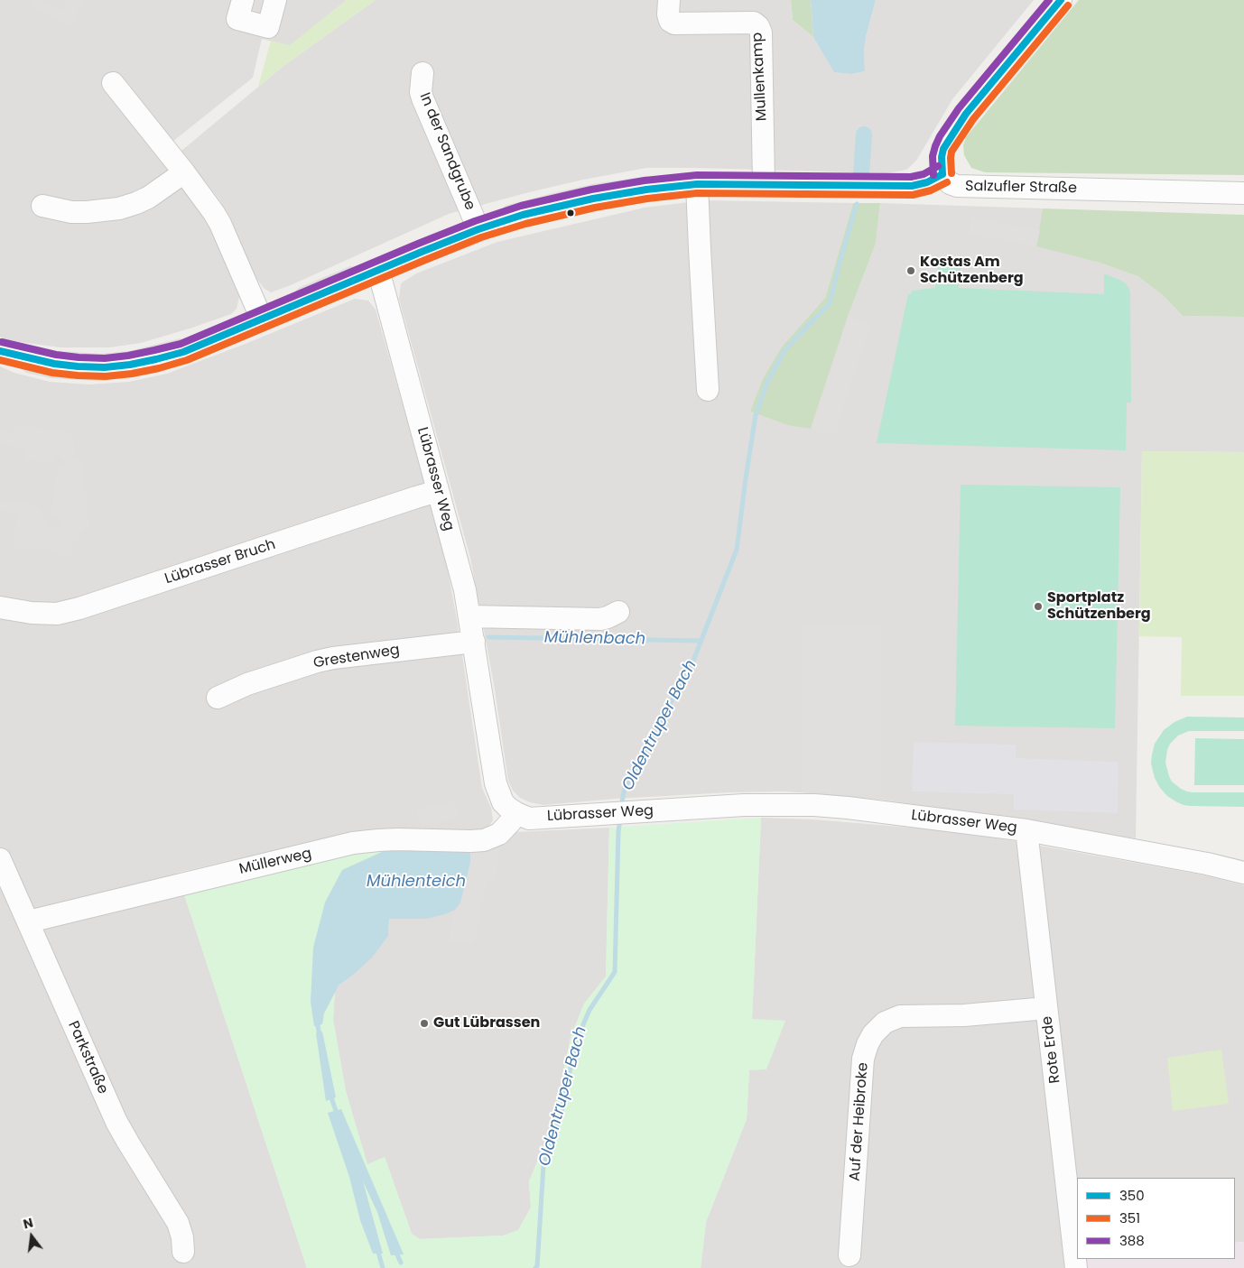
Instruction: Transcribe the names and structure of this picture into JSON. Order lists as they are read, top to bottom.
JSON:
{
  "streets": {
    "street": [
      "Mullenkamp",
      "In der Sandgrube",
      "Salzufler Straße",
      "Lübrasser Weg",
      "Lübrasser Bruch",
      "Grestenweg",
      "Müllerweg",
      "Rote Erde",
      "Parkstraße",
      "Auf der Heibroke"
    ]
  },
  "crossings": [
    ["Lübrasser Weg", "Lübrasser Bruch"],
    ["Lübrasser Weg", "Grestenweg"],
    ["Lübrasser Weg", "Müllerweg"],
    ["Lübrasser Weg", "Rote Erde"],
    ["Müllerweg", "Parkstraße"],
    ["Rote Erde", "Auf der Heibroke"]
  ],
  "water": ["Mühlenbach", "Oldentruper Bach", "Mühlenteich"],
  "places": ["Kostas Am Schützenberg", "Sportplatz Schützenberg", "Gut Lübrassen"],
  "lines": ["transit line 350", "transit line 388", "transit line 351"],
  "legend": ["350", "351", "388"],
  "north": "top"
}
